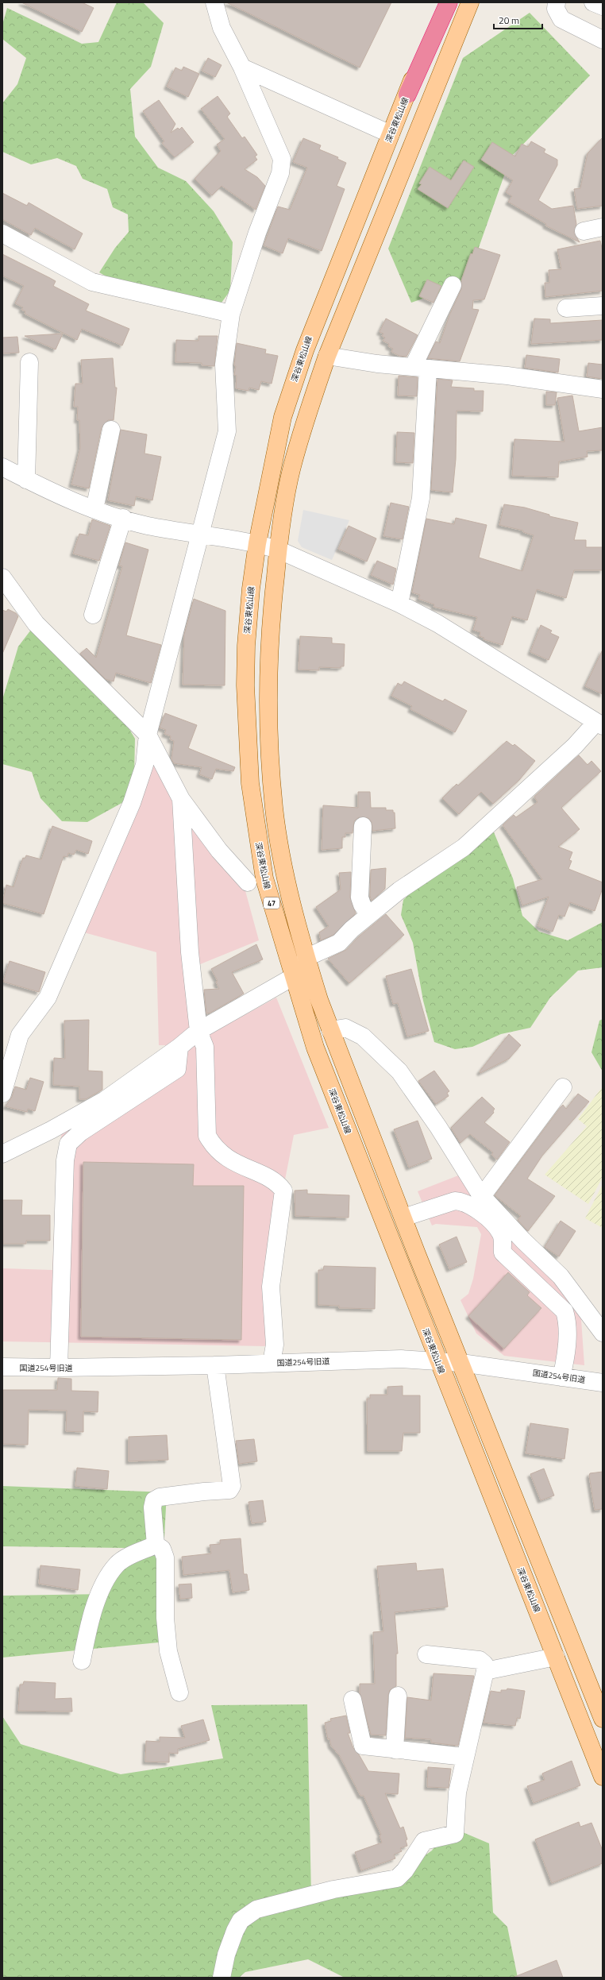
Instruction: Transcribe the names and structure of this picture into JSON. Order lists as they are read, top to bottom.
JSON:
{
  "streets": {
    "main road": ["深谷東松山線", "47"],
    "street": ["国道254号旧道"]
  },
  "crossings": [
    ["深谷東松山線", "国道254号旧道"],
    ["47", "国道254号旧道"]
  ],
  "scale_bar": "20 m"
}
